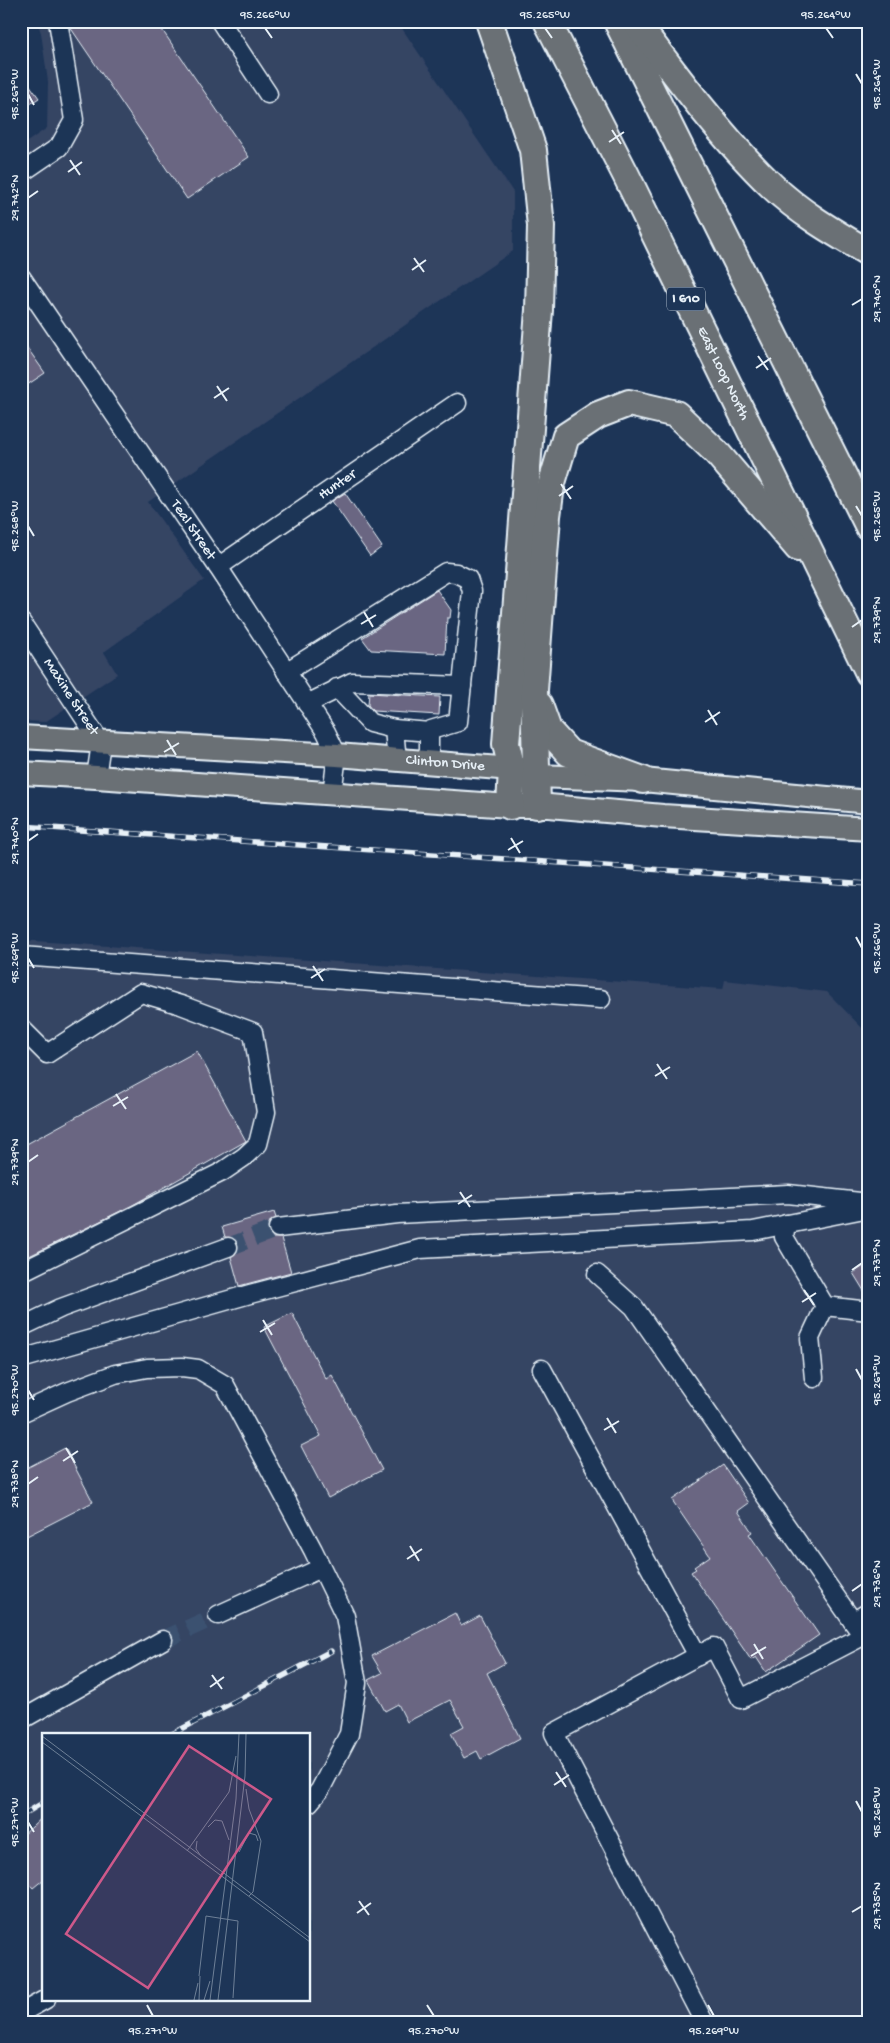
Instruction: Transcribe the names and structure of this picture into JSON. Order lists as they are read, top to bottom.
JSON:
{
  "streets": {
    "highway": ["I 610", "East Loop North"],
    "main road": ["Clinton Drive"],
    "street": ["Hunter", "Teal Street", "Maxine Street"]
  },
  "crossings": [
    ["Hunter", "Teal Street"],
    ["Teal Street", "Clinton Drive"],
    ["Maxine Street", "Clinton Drive"]
  ],
  "coordinates": [
    "95.266°W",
    "95.265°W",
    "95.264°W",
    "95.267°W",
    "29.742°N",
    "29.740°N",
    "95.268°W",
    "29.739°N",
    "95.269°W",
    "29.737°N",
    "95.270°W",
    "29.738°N",
    "29.736°N",
    "95.271°W",
    "29.735°N"
  ]
}
